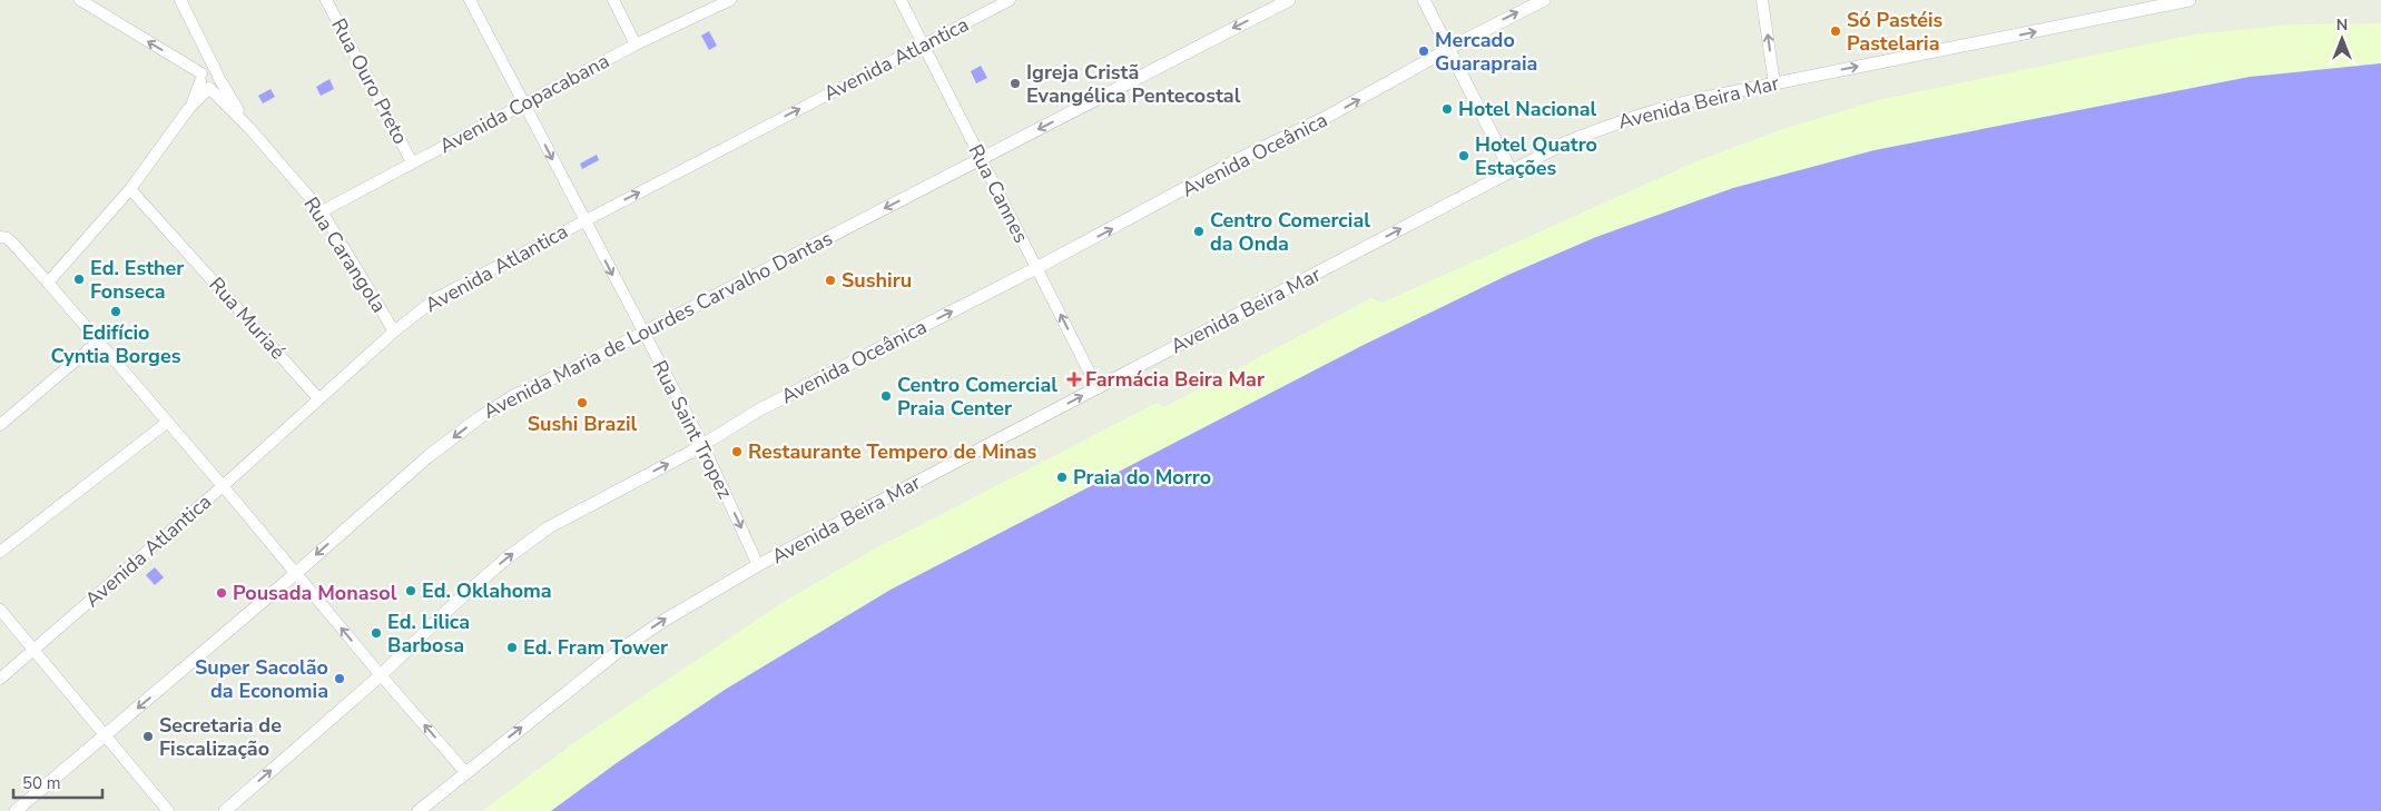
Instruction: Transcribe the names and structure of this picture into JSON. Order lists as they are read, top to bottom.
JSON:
{
  "streets": {
    "street": [
      "Avenida Atlantica",
      "Rua Ouro Preto",
      "Avenida Beira Mar",
      "Avenida Copacabana",
      "Avenida Oceânica",
      "Rua Cannes",
      "Rua Carangola",
      "Rua Muriaé",
      "Avenida Maria de Lourdes Carvalho Dantas",
      "Rua Saint Tropez"
    ]
  },
  "crossings": [
    ["Avenida Atlantica", "Rua Cannes"],
    ["Avenida Atlantica", "Rua Carangola"],
    ["Avenida Atlantica", "Rua Muriaé"],
    ["Avenida Atlantica", "Rua Saint Tropez"],
    ["Rua Ouro Preto", "Avenida Copacabana"],
    ["Avenida Beira Mar", "Rua Cannes"],
    ["Avenida Beira Mar", "Rua Saint Tropez"],
    ["Avenida Copacabana", "Rua Carangola"],
    ["Avenida Copacabana", "Rua Saint Tropez"],
    ["Avenida Oceânica", "Rua Cannes"],
    ["Avenida Oceânica", "Rua Saint Tropez"],
    ["Rua Cannes", "Avenida Maria de Lourdes Carvalho Dantas"],
    ["Avenida Maria de Lourdes Carvalho Dantas", "Rua Saint Tropez"]
  ],
  "one_way": [
    "Avenida Beira Mar",
    "Avenida Oceânica",
    "Avenida Maria de Lourdes Carvalho Dantas",
    "Rua Saint Tropez"
  ],
  "places": {
    "other": [
      "Só Pastéis Pastelaria",
      "Mercado Guarapraia",
      "Igreja Cristã Evangélica Pentecostal",
      "Hotel Nacional",
      "Hotel Quatro Estações",
      "Centro Comercial da Onda",
      "Ed. Esther Fonseca",
      "Sushiru",
      "Edifício Cyntia Borges",
      "Centro Comercial Praia Center",
      "Sushi Brazil",
      "Restaurante Tempero de Minas",
      "Praia do Morro",
      "Ed. Oklahoma",
      "Pousada Monasol",
      "Ed. Lilica Barbosa",
      "Ed. Fram Tower",
      "Super Sacolão da Economia",
      "Secretaria de Fiscalização"
    ],
    "health": ["Farmácia Beira Mar"]
  },
  "scale_bar": "50 m",
  "north": "top"
}
